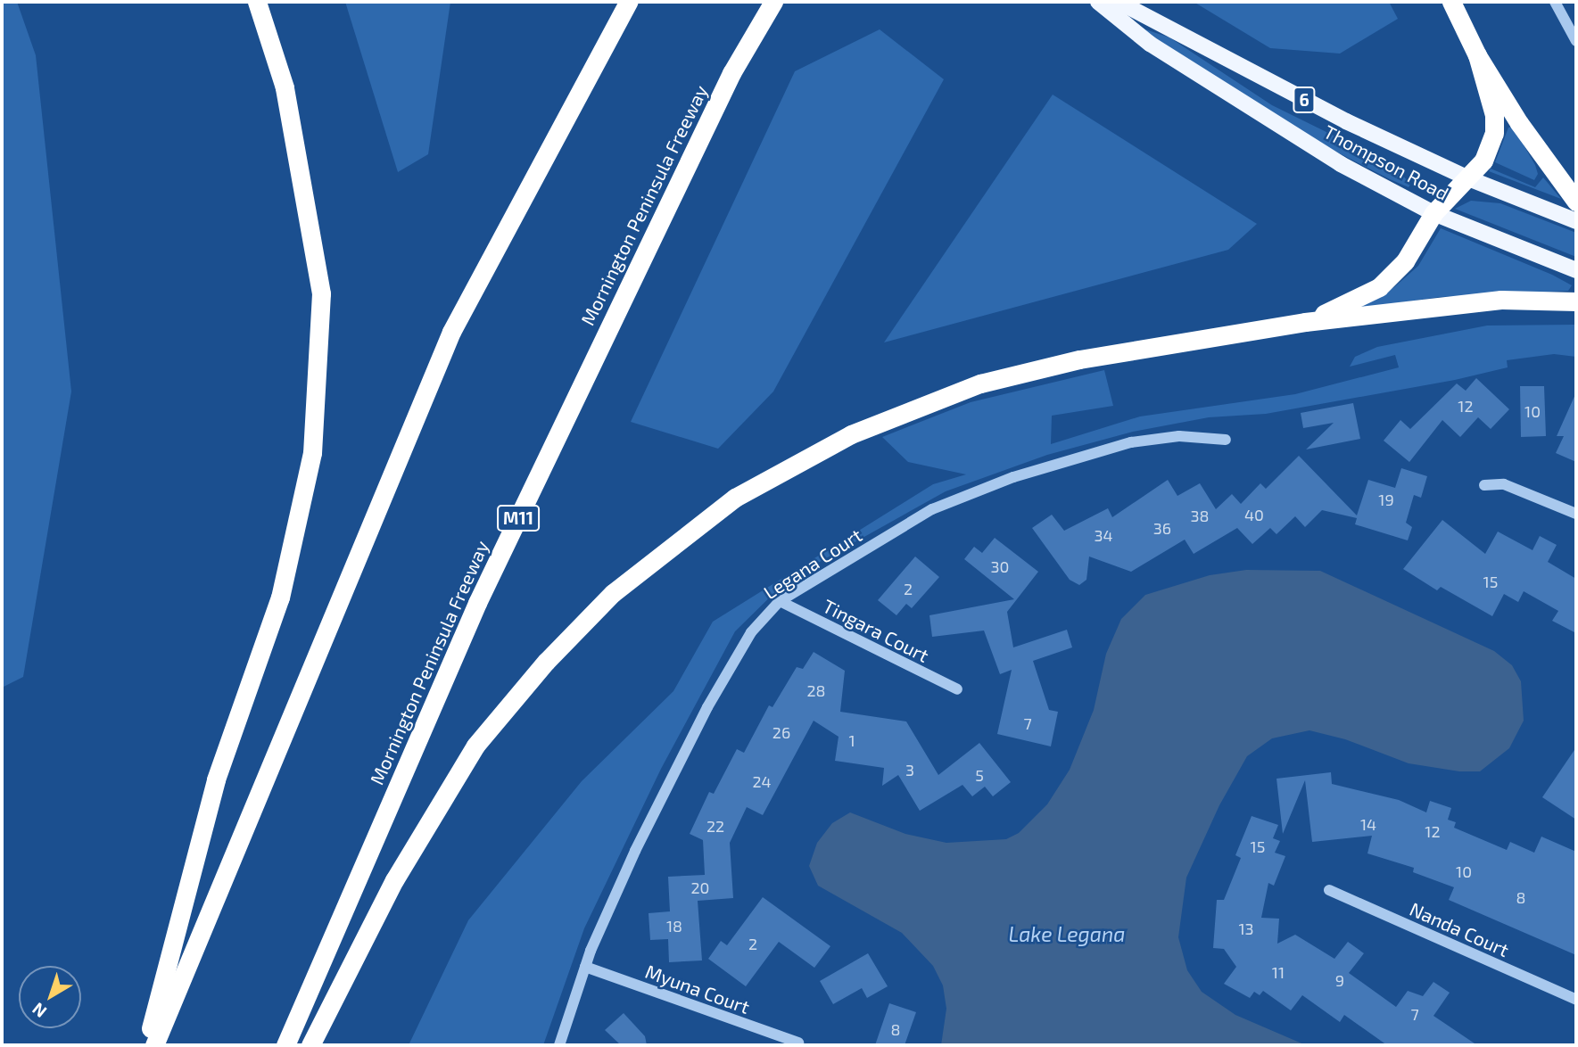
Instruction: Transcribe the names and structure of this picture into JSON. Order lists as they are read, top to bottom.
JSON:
{
  "streets": {
    "highway": ["Mornington Peninsula Freeway", "M11"],
    "main road": ["6", "Thompson Road"],
    "street": [
      "Legana Court",
      "Tingara Court",
      "Nanda Court",
      "Myuna Court"
    ]
  },
  "crossings": [
    ["Legana Court", "Tingara Court"],
    ["Legana Court", "Myuna Court"]
  ],
  "water": ["Lake Legana"],
  "house_numbers": [
    "12",
    "10",
    "19",
    "40",
    "38",
    "36",
    "34",
    "30",
    "15",
    "2",
    "28",
    "7",
    "26",
    "1",
    "3",
    "5",
    "24",
    "14",
    "22",
    "12",
    "15",
    "10",
    "20",
    "8",
    "18",
    "13",
    "2",
    "11",
    "9",
    "7",
    "8"
  ],
  "north": "bottom left"
}
